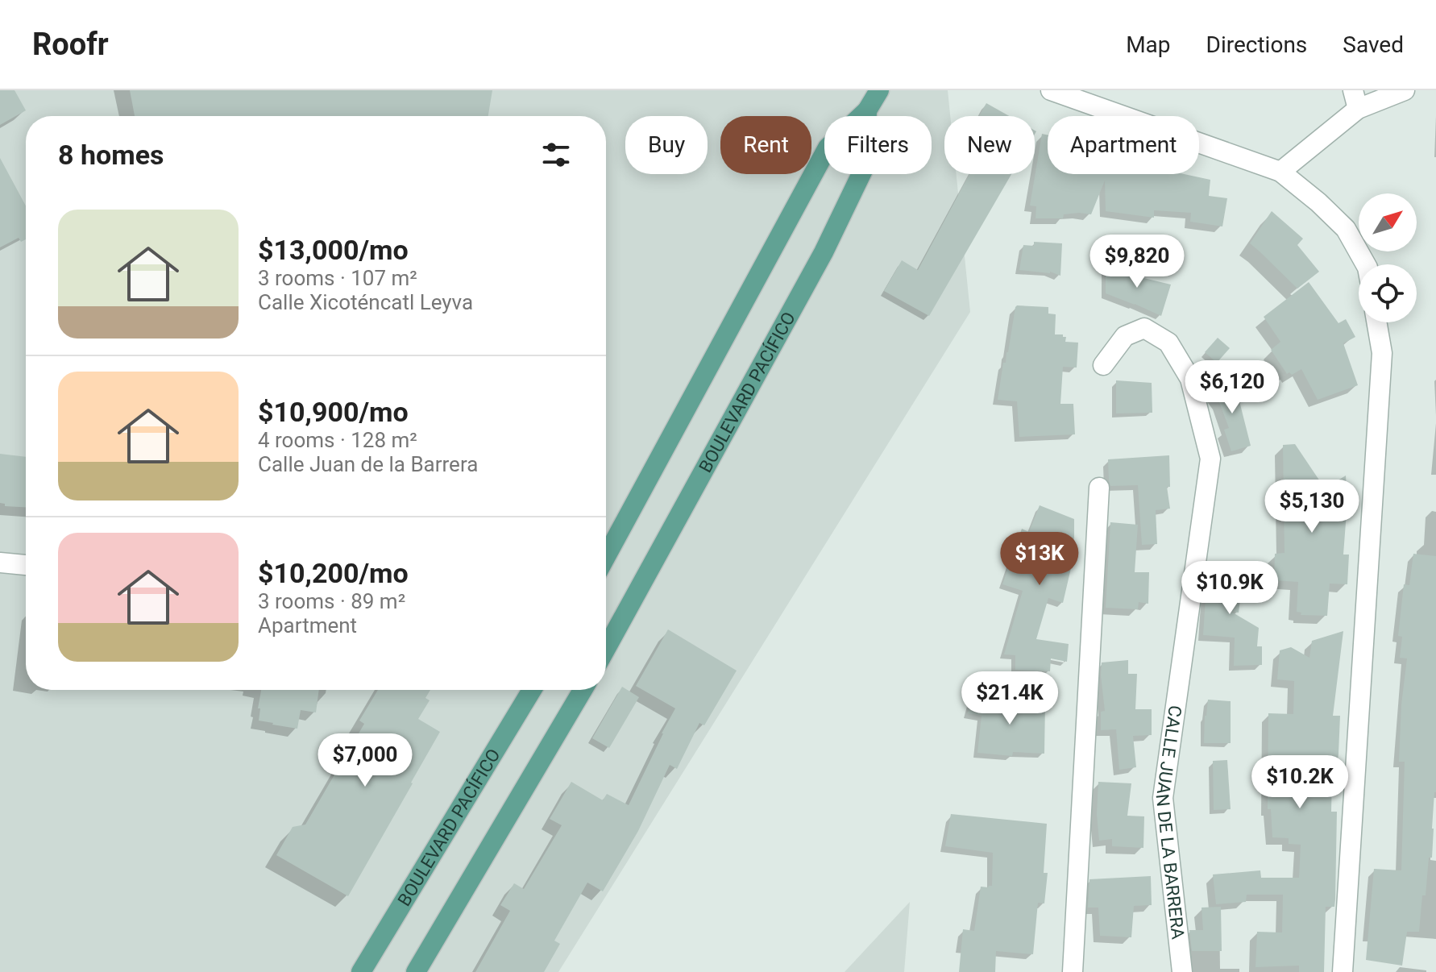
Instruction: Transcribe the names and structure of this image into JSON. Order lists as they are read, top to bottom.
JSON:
{
  "streets": {
    "main road": ["BOULEVARD PACÍFICO"],
    "street": ["CALLE JUAN DE LA BARRERA"]
  },
  "north": "top right",
  "page": {
    "header": "Roofr",
    "nav": ["Map", "Directions", "Saved"],
    "chip": [
      "Buy",
      "Rent",
      "Filters",
      "New",
      "Apartment"
    ],
    "heading": "8 homes",
    "list": [
      {
        "name": "$13,000/mo",
        "note": "3 rooms · 107 m² · Calle Xicoténcatl Leyva"
      },
      {
        "name": "$10,900/mo",
        "note": "4 rooms · 128 m² · Calle Juan de la Barrera"
      },
      {
        "name": "$10,200/mo",
        "note": "3 rooms · 89 m² · Apartment"
      }
    ],
    "price": [
      "$9,820",
      "$6,120",
      "$5,130",
      "$13K",
      "$10.9K",
      "$21.4K",
      "$7,000",
      "$10.2K"
    ]
  }
}
